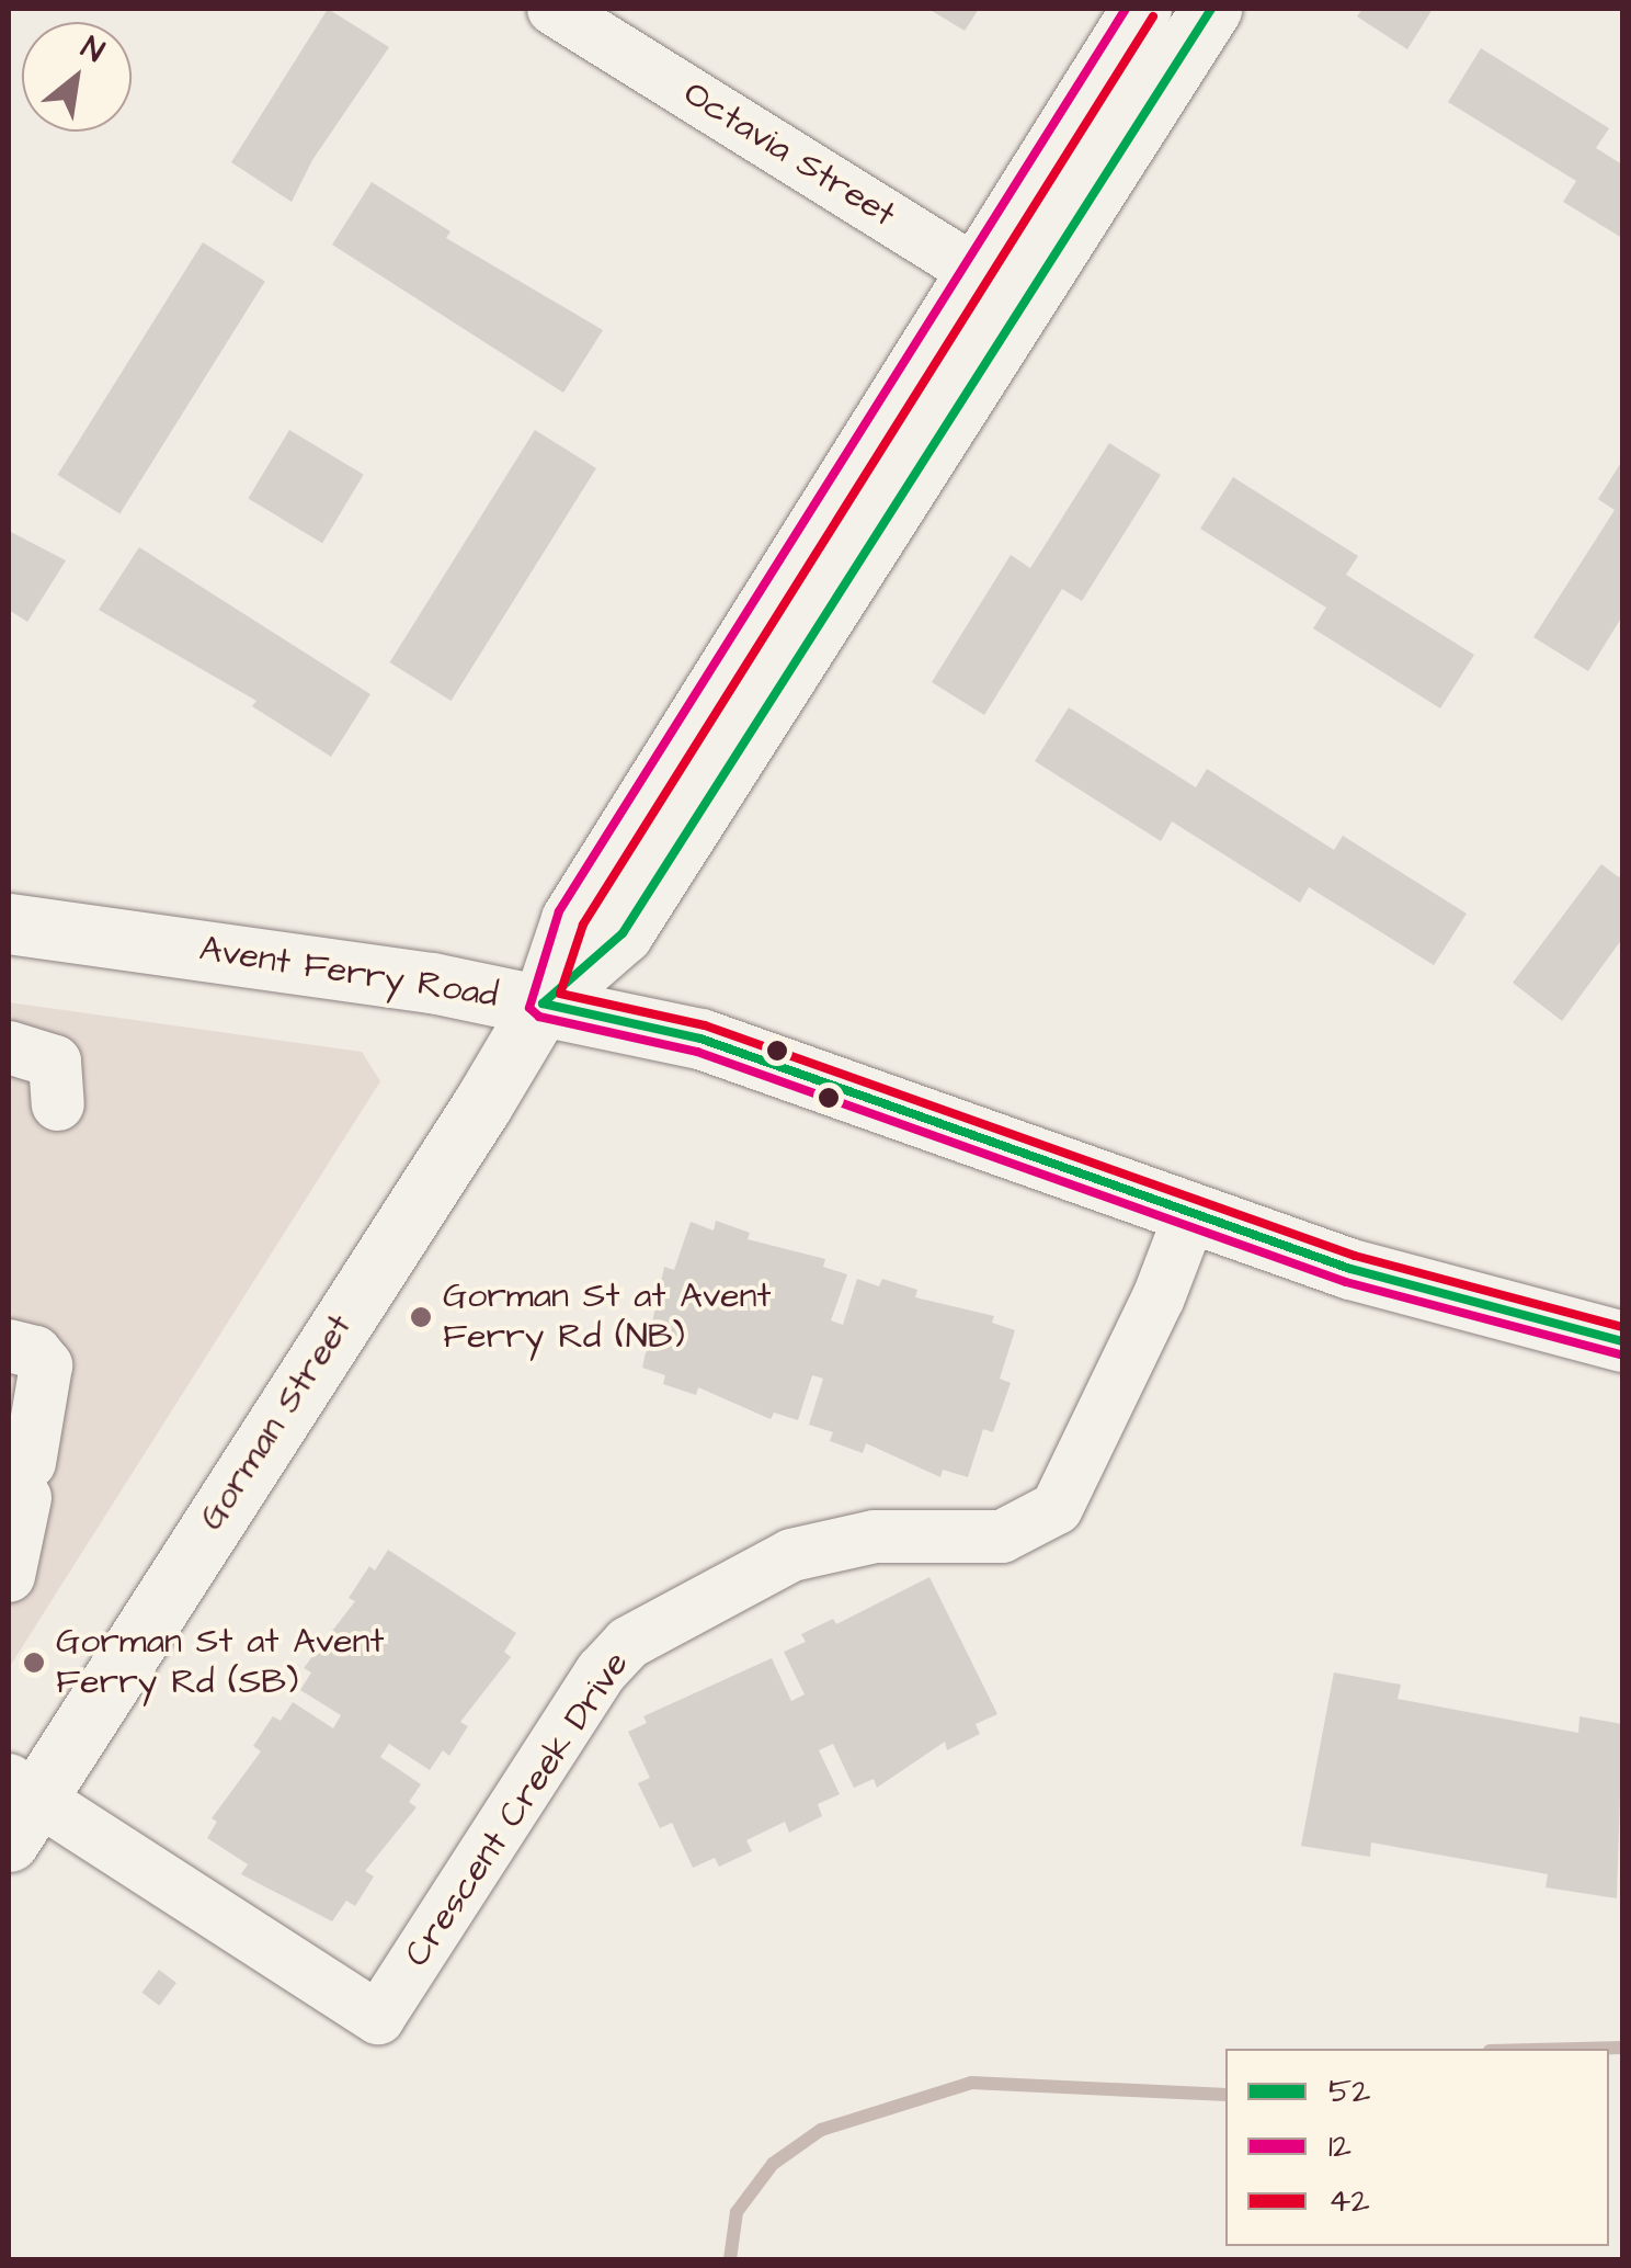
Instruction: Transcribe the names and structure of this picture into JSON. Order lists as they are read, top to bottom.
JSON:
{
  "streets": {
    "main road": ["Avent Ferry Road", "Gorman Street"],
    "street": ["Octavia Street", "Crescent Creek Drive"]
  },
  "crossings": [
    ["Octavia Street", "Gorman Street"],
    ["Avent Ferry Road", "Gorman Street"],
    ["Avent Ferry Road", "Crescent Creek Drive"],
    ["Gorman Street", "Crescent Creek Drive"]
  ],
  "places": ["Gorman St at Avent Ferry Rd (NB)", "Gorman St at Avent Ferry Rd (SB)"],
  "lines": ["transit line 52", "transit line 12", "transit line 42"],
  "legend": ["52", "12", "42"],
  "north": "top right"
}
